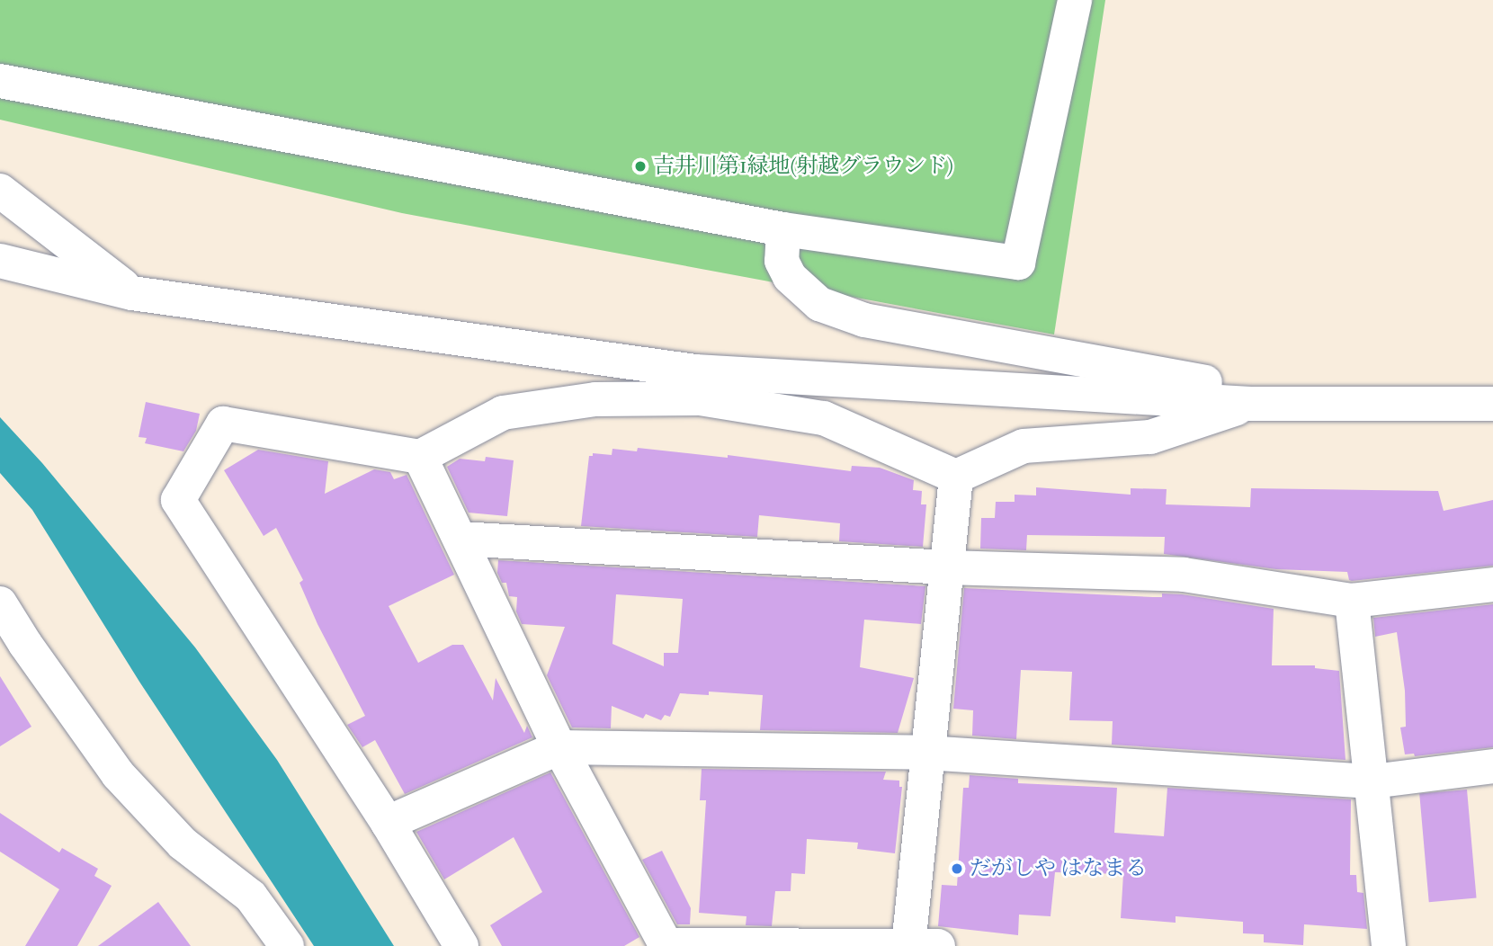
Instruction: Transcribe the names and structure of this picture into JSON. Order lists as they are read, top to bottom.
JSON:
{
  "places": ["吉井川第1緑地(射越グラウンド)", "だがしや はなまる"]
}
